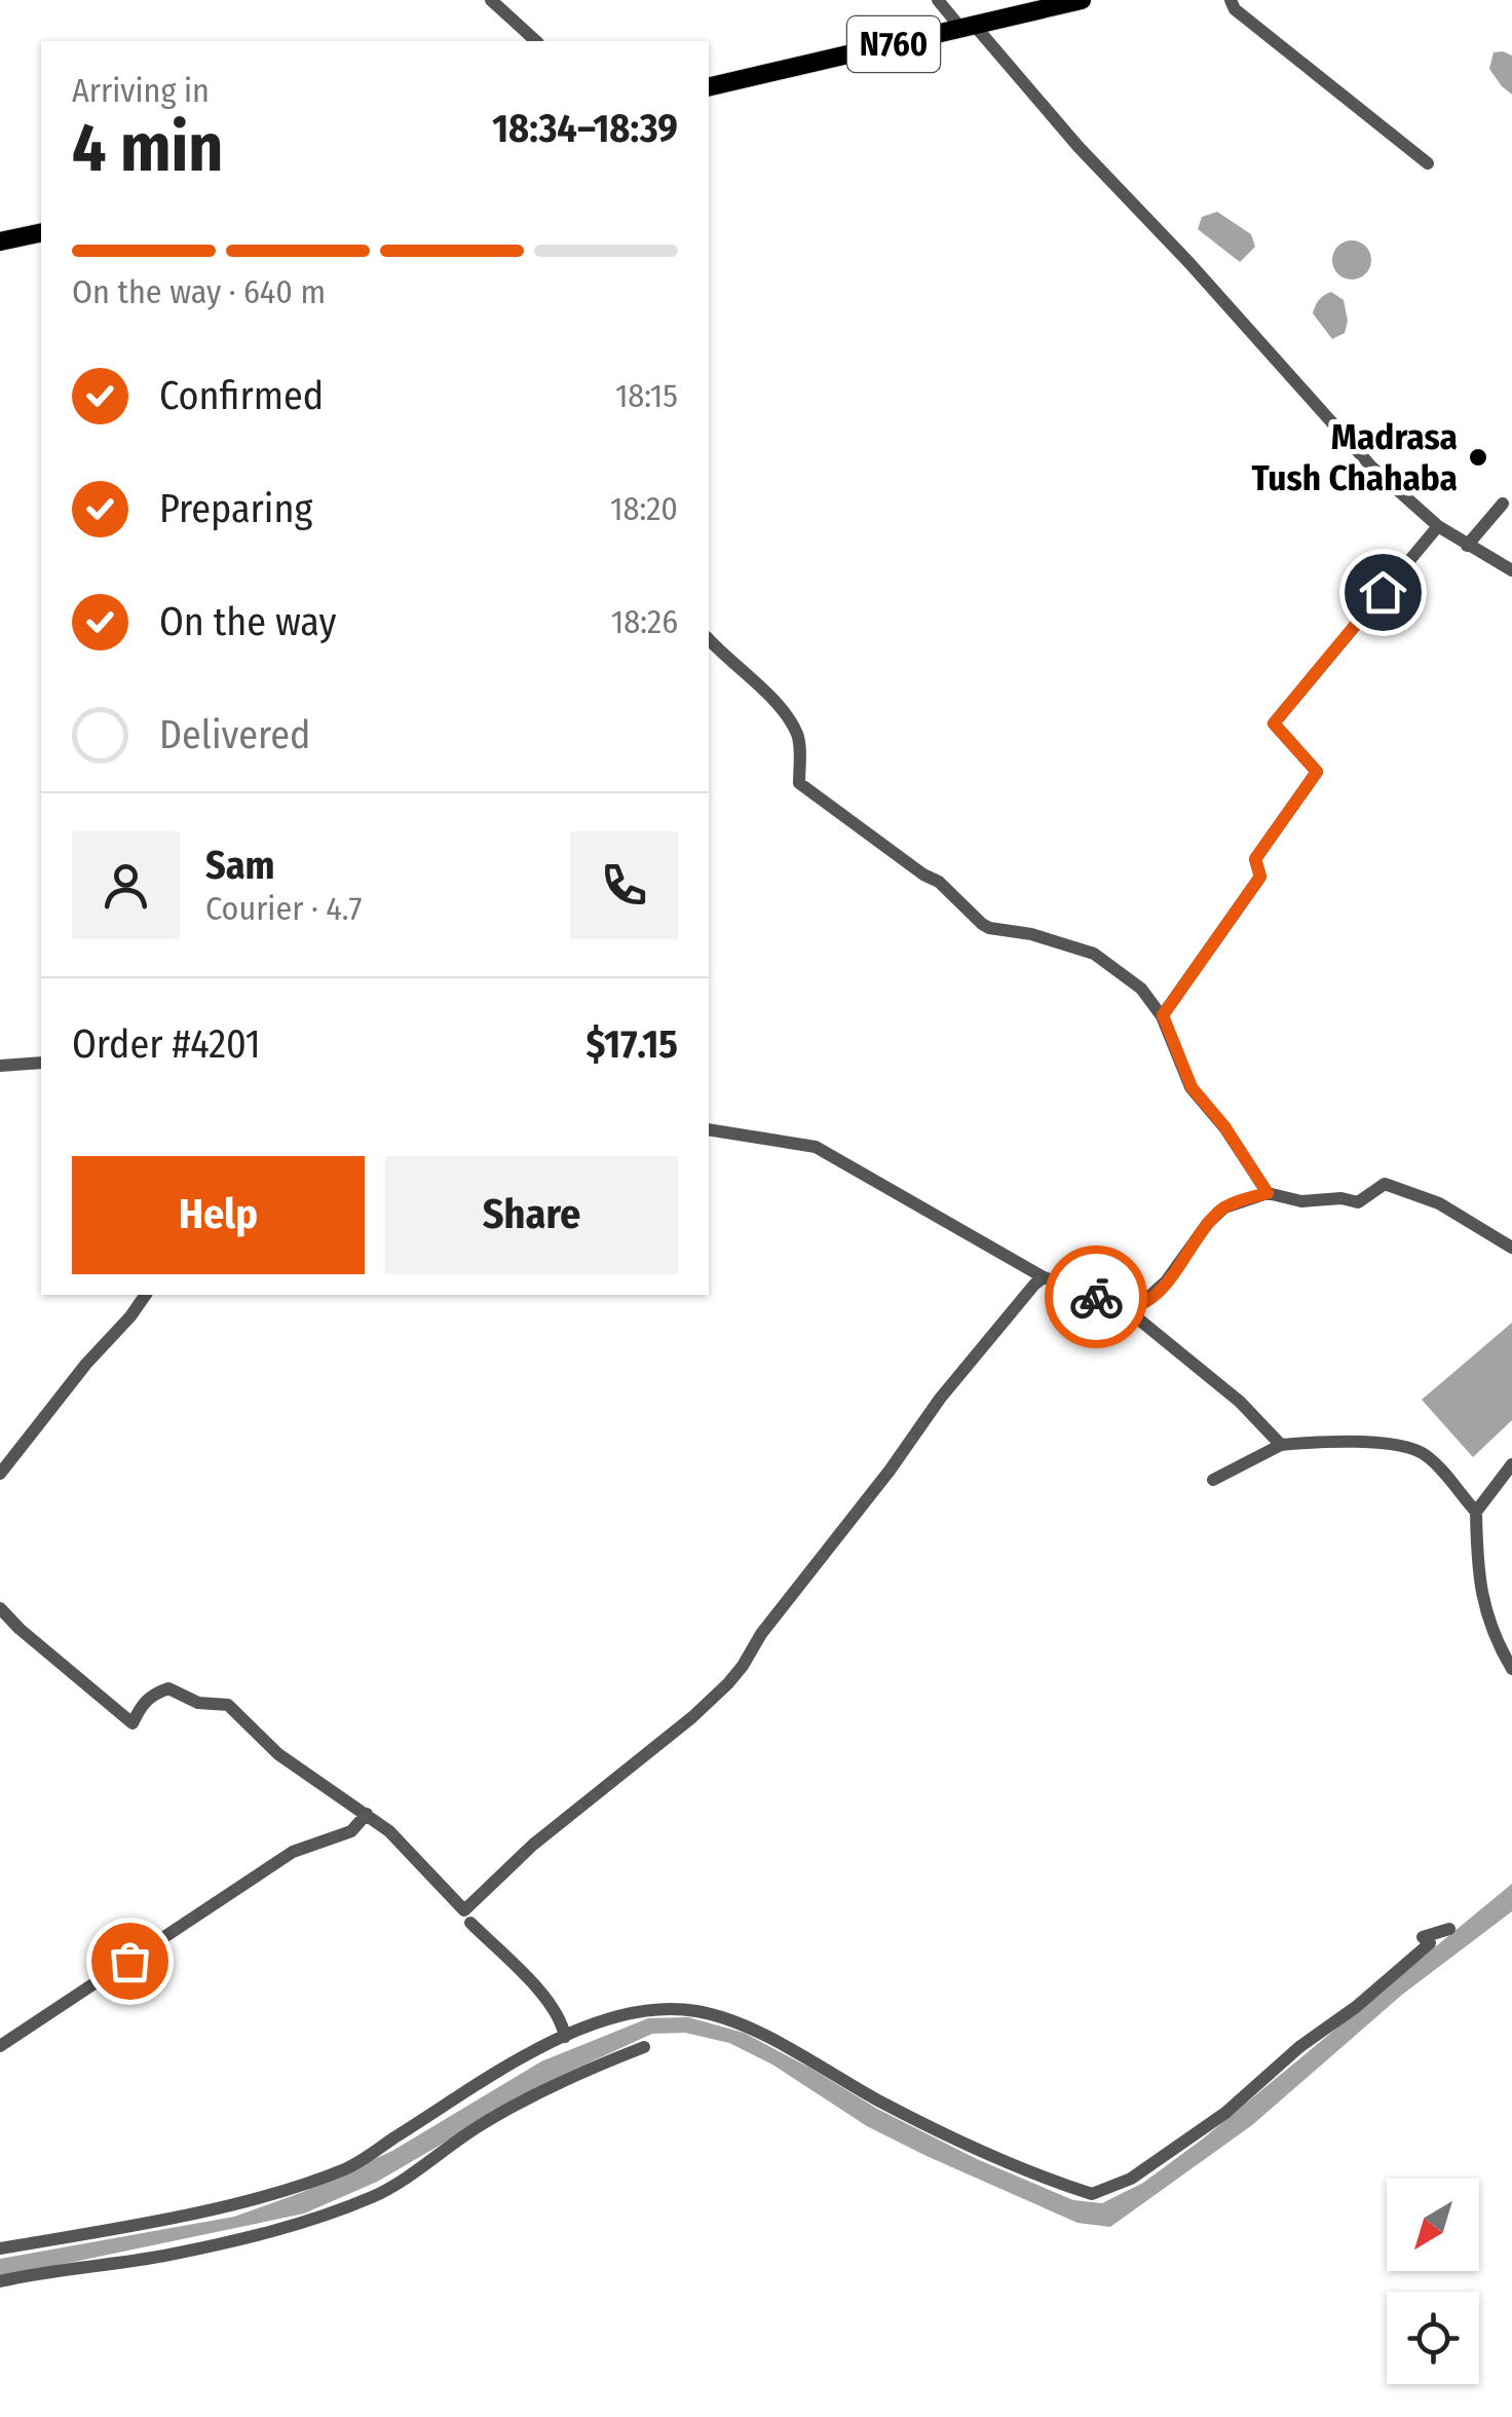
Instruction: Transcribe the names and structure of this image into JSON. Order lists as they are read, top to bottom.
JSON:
{
  "streets": {
    "highway": ["N760"]
  },
  "places": ["Madrasa Tush Chahaba"],
  "north": "bottom left",
  "page": {
    "heading": ["4 min", "Arriving in", "18:34–18:39"],
    "panel": [
      "Sam",
      "Courier · 4.7",
      "Order #4201",
      "$17.15"
    ],
    "bar": "On the way · 640 m",
    "list": [
      ["Confirmed", "18:15"],
      ["Preparing", "18:20"],
      ["On the way", "18:26"],
      "Delivered"
    ],
    "buttons": ["Help", "Share"]
  }
}
